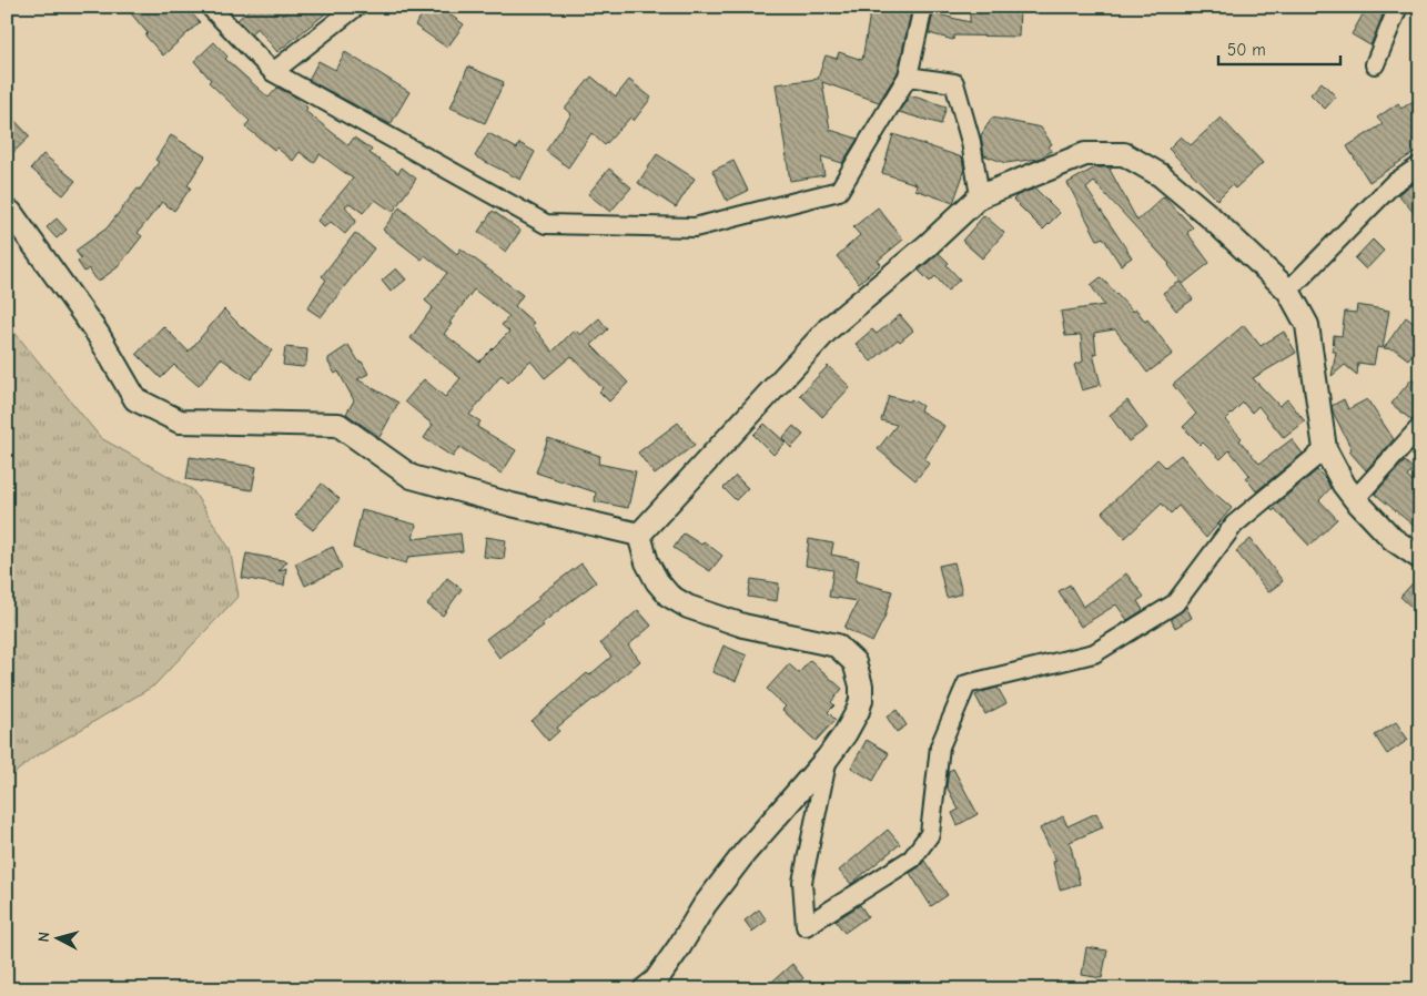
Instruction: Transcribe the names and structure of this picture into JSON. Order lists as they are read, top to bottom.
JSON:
{
  "scale_bar": "50 m",
  "north": "left"
}
